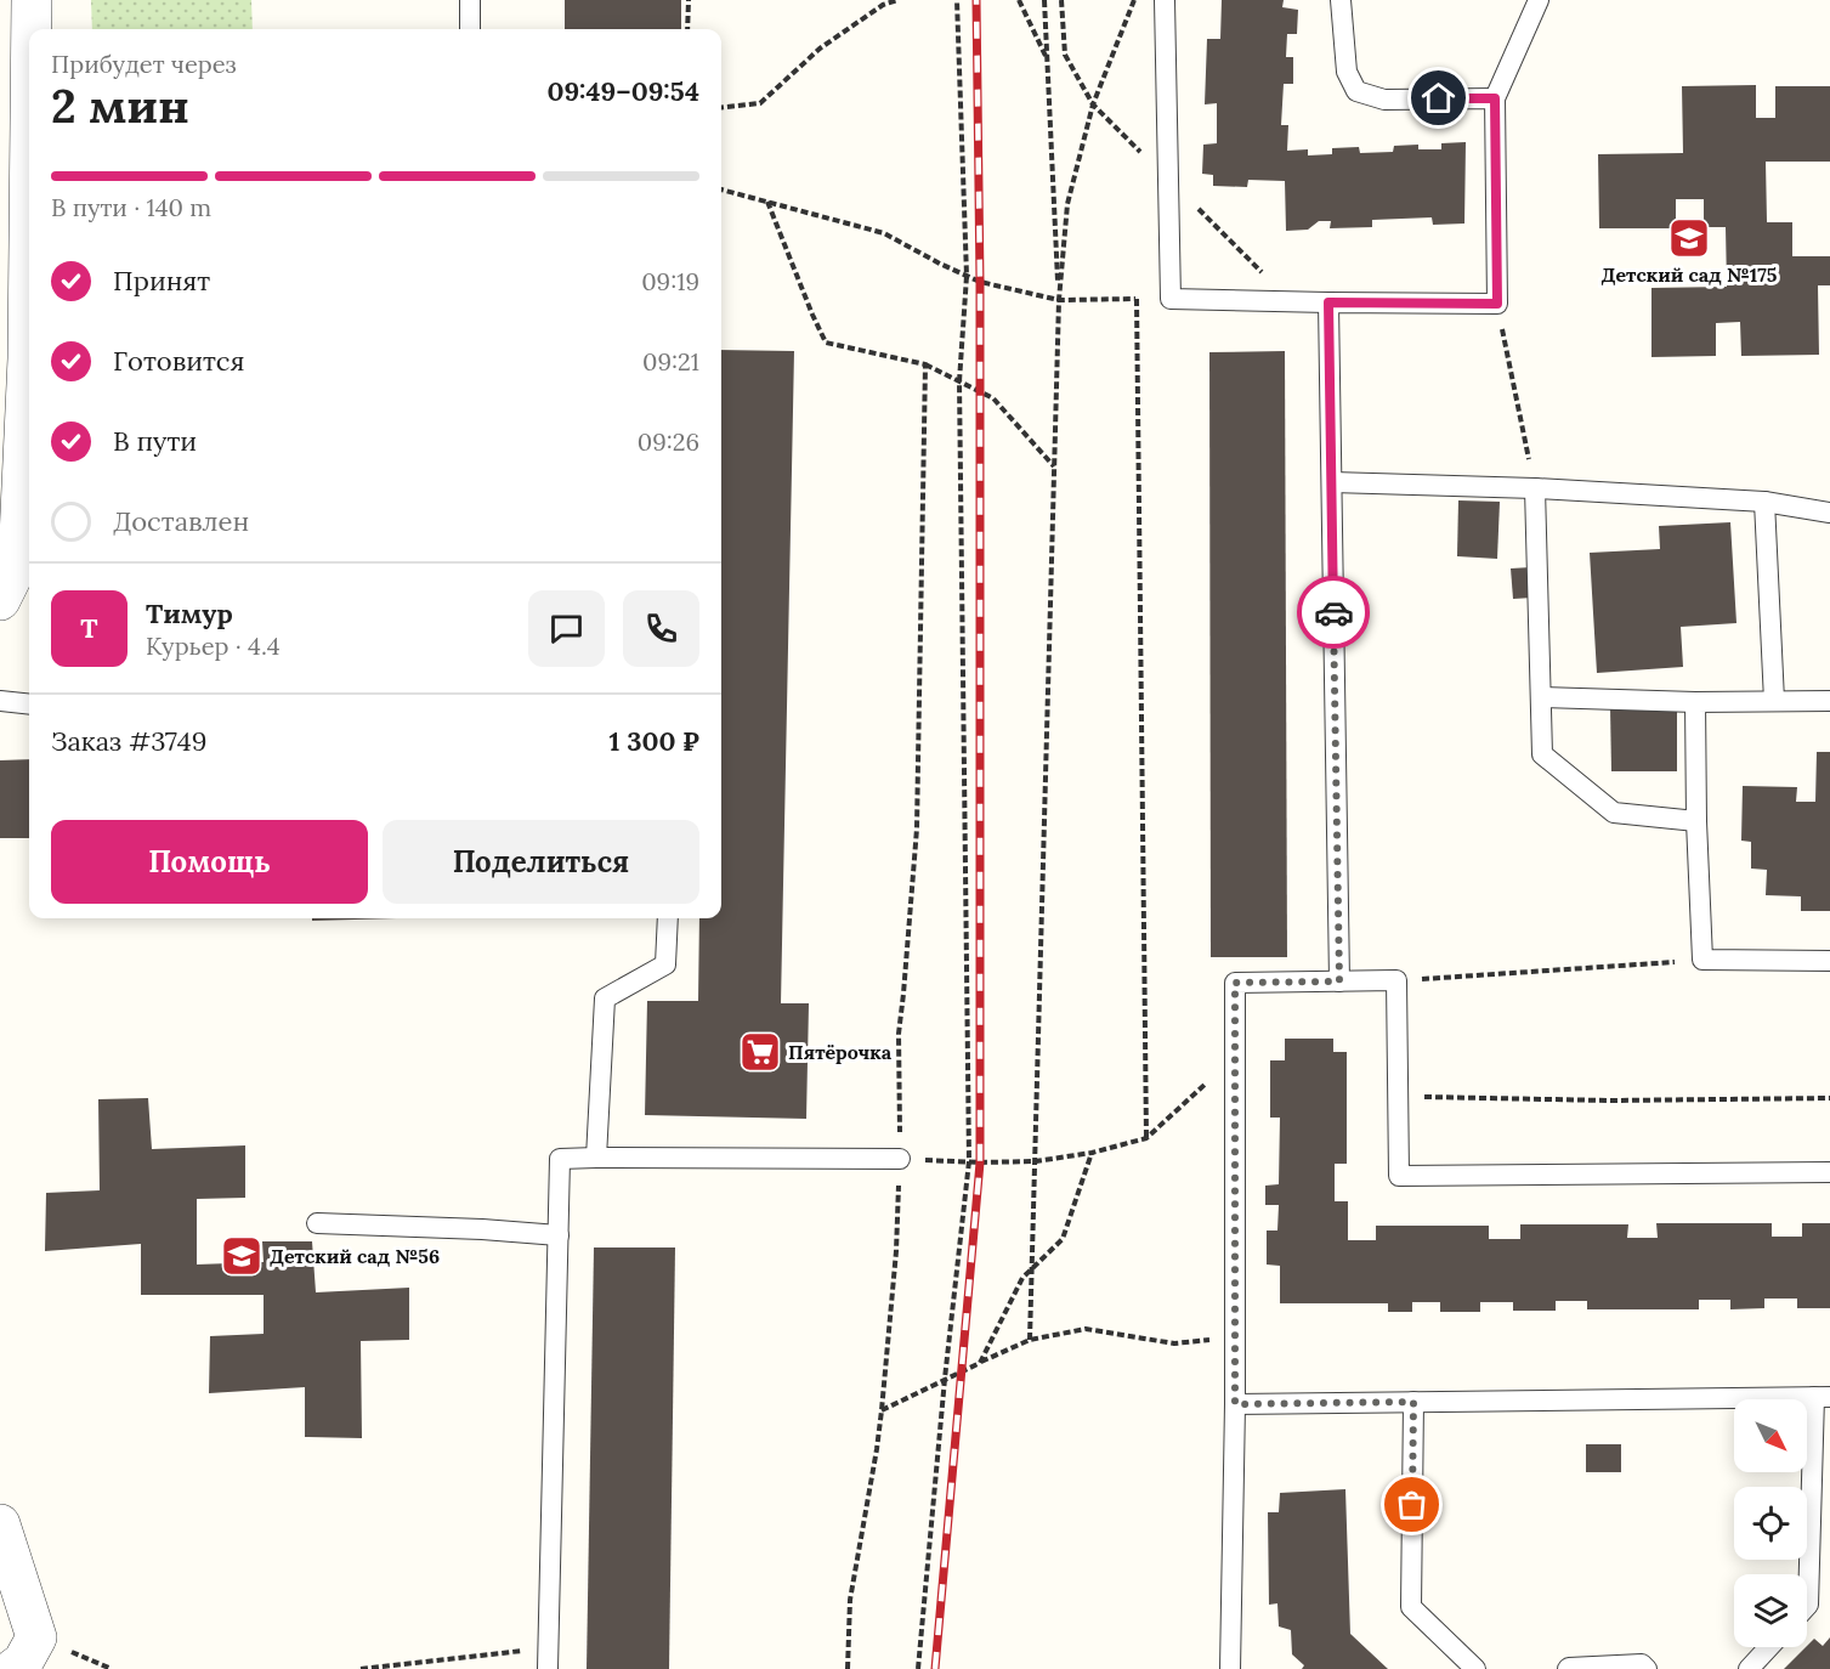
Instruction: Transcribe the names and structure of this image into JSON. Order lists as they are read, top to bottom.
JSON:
{
  "places": {
    "school or university": ["Детский сад №175", "Детский сад №56"],
    "supermarket": ["Пятёрочка"]
  },
  "north": "bottom right",
  "page": {
    "heading": ["2 мин", "Прибудет через", "09:49–09:54"],
    "panel": [
      "Тимур",
      "Курьер · 4.4",
      "Заказ #3749",
      "1 300 ₽"
    ],
    "bar": "В пути · 140 m",
    "list": [
      ["Принят", "09:19"],
      ["Готовится", "09:21"],
      ["В пути", "09:26"],
      "Доставлен"
    ],
    "round": "Т",
    "buttons": ["Помощь", "Поделиться"]
  }
}
